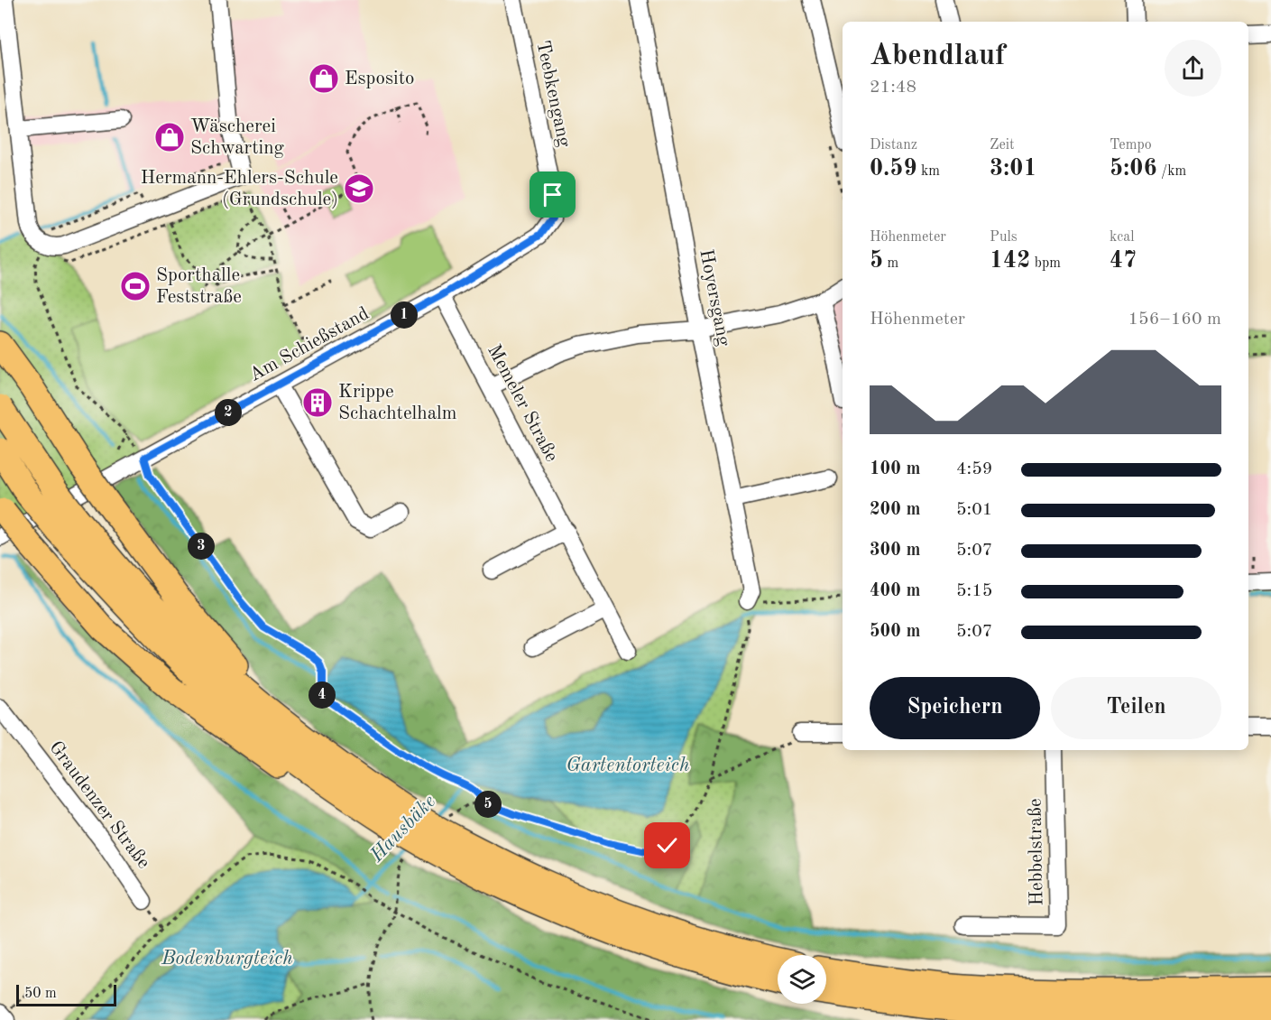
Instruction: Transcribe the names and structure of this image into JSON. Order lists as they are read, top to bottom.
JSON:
{
  "streets": {
    "street": [
      "Teebkengang",
      "Hoyersgang",
      "Am Schießstand",
      "Memeler Straße",
      "Graudenzer Straße",
      "Hebbelstraße"
    ]
  },
  "crossings": [
    ["Teebkengang", "Am Schießstand"],
    ["Am Schießstand", "Memeler Straße"]
  ],
  "water": ["Gartentorteich", "Hausbäke", "Bodenburgteich"],
  "places": {
    "shop": ["Esposito", "Wäscherei Schwarting"],
    "school or university": ["Hermann-Ehlers-Schule (Grundschule)"],
    "sports": ["Sporthalle Feststraße"],
    "building": ["Krippe Schachtelhalm"]
  },
  "scale_bar": "50 m",
  "page": {
    "heading": ["Abendlauf", "21:48"],
    "stats": [
      ["Distanz", "0.59 km"],
      ["Zeit", "3:01"],
      ["Tempo", "5:06 /km"],
      ["Höhenmeter", "5 m"],
      ["Puls", "142 bpm"],
      ["kcal", "47"]
    ],
    "chart": ["Höhenmeter", "156–160 m"],
    "pins": [
      "1",
      "2",
      "3",
      "4",
      "5"
    ],
    "list": [
      {
        "name": "100 m",
        "note": "4:59"
      },
      {
        "name": "200 m",
        "note": "5:01"
      },
      {
        "name": "300 m",
        "note": "5:07"
      },
      {
        "name": "400 m",
        "note": "5:15"
      },
      {
        "name": "500 m",
        "note": "5:07"
      }
    ],
    "buttons": ["Speichern", "Teilen"],
    "scale": "50 m"
  }
}
